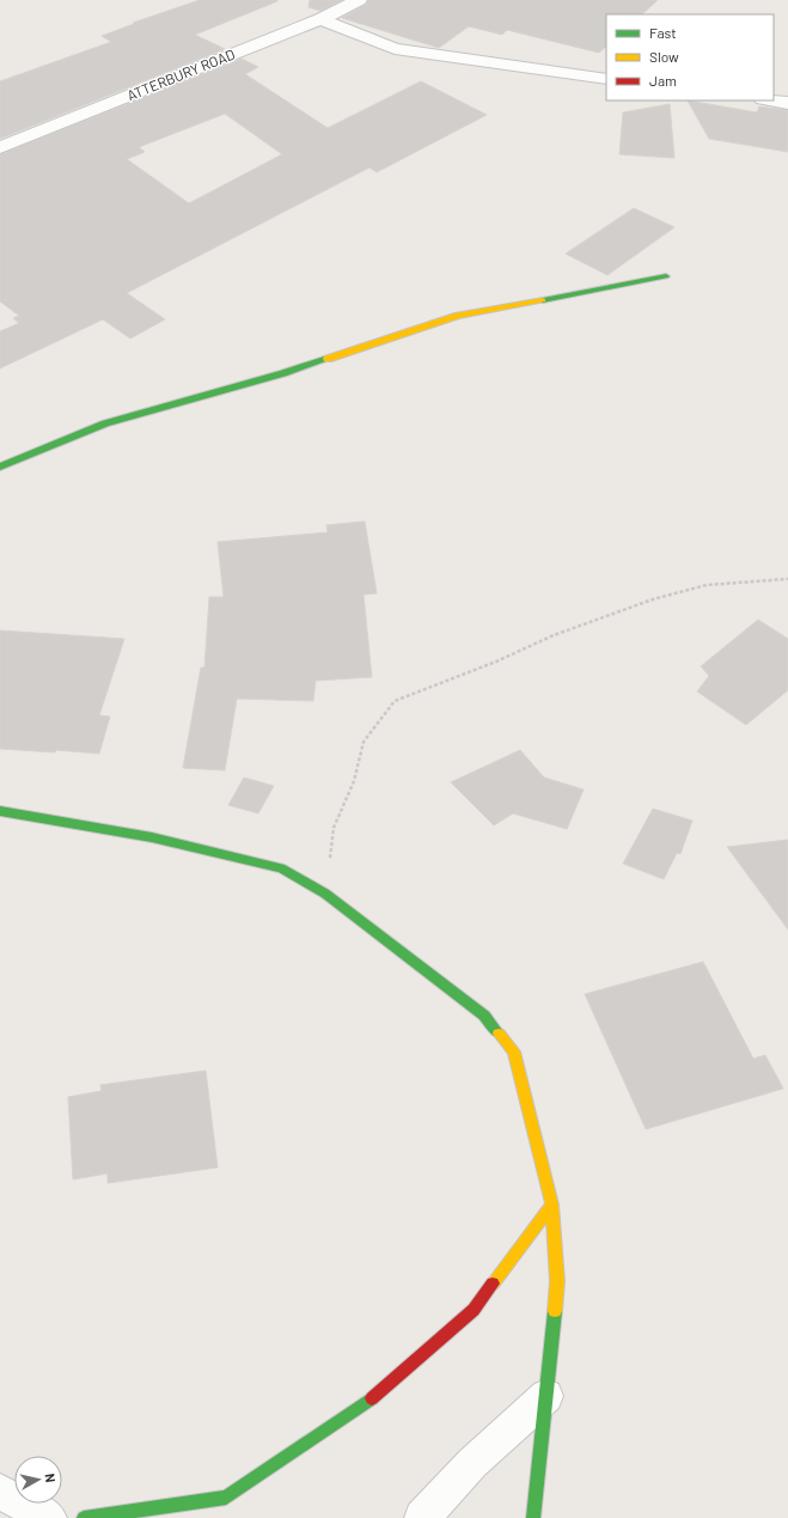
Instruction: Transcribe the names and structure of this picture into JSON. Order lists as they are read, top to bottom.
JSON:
{
  "streets": {
    "street": ["ATTERBURY ROAD"]
  },
  "legend": ["Fast", "Slow", "Jam"],
  "north": "right"
}
